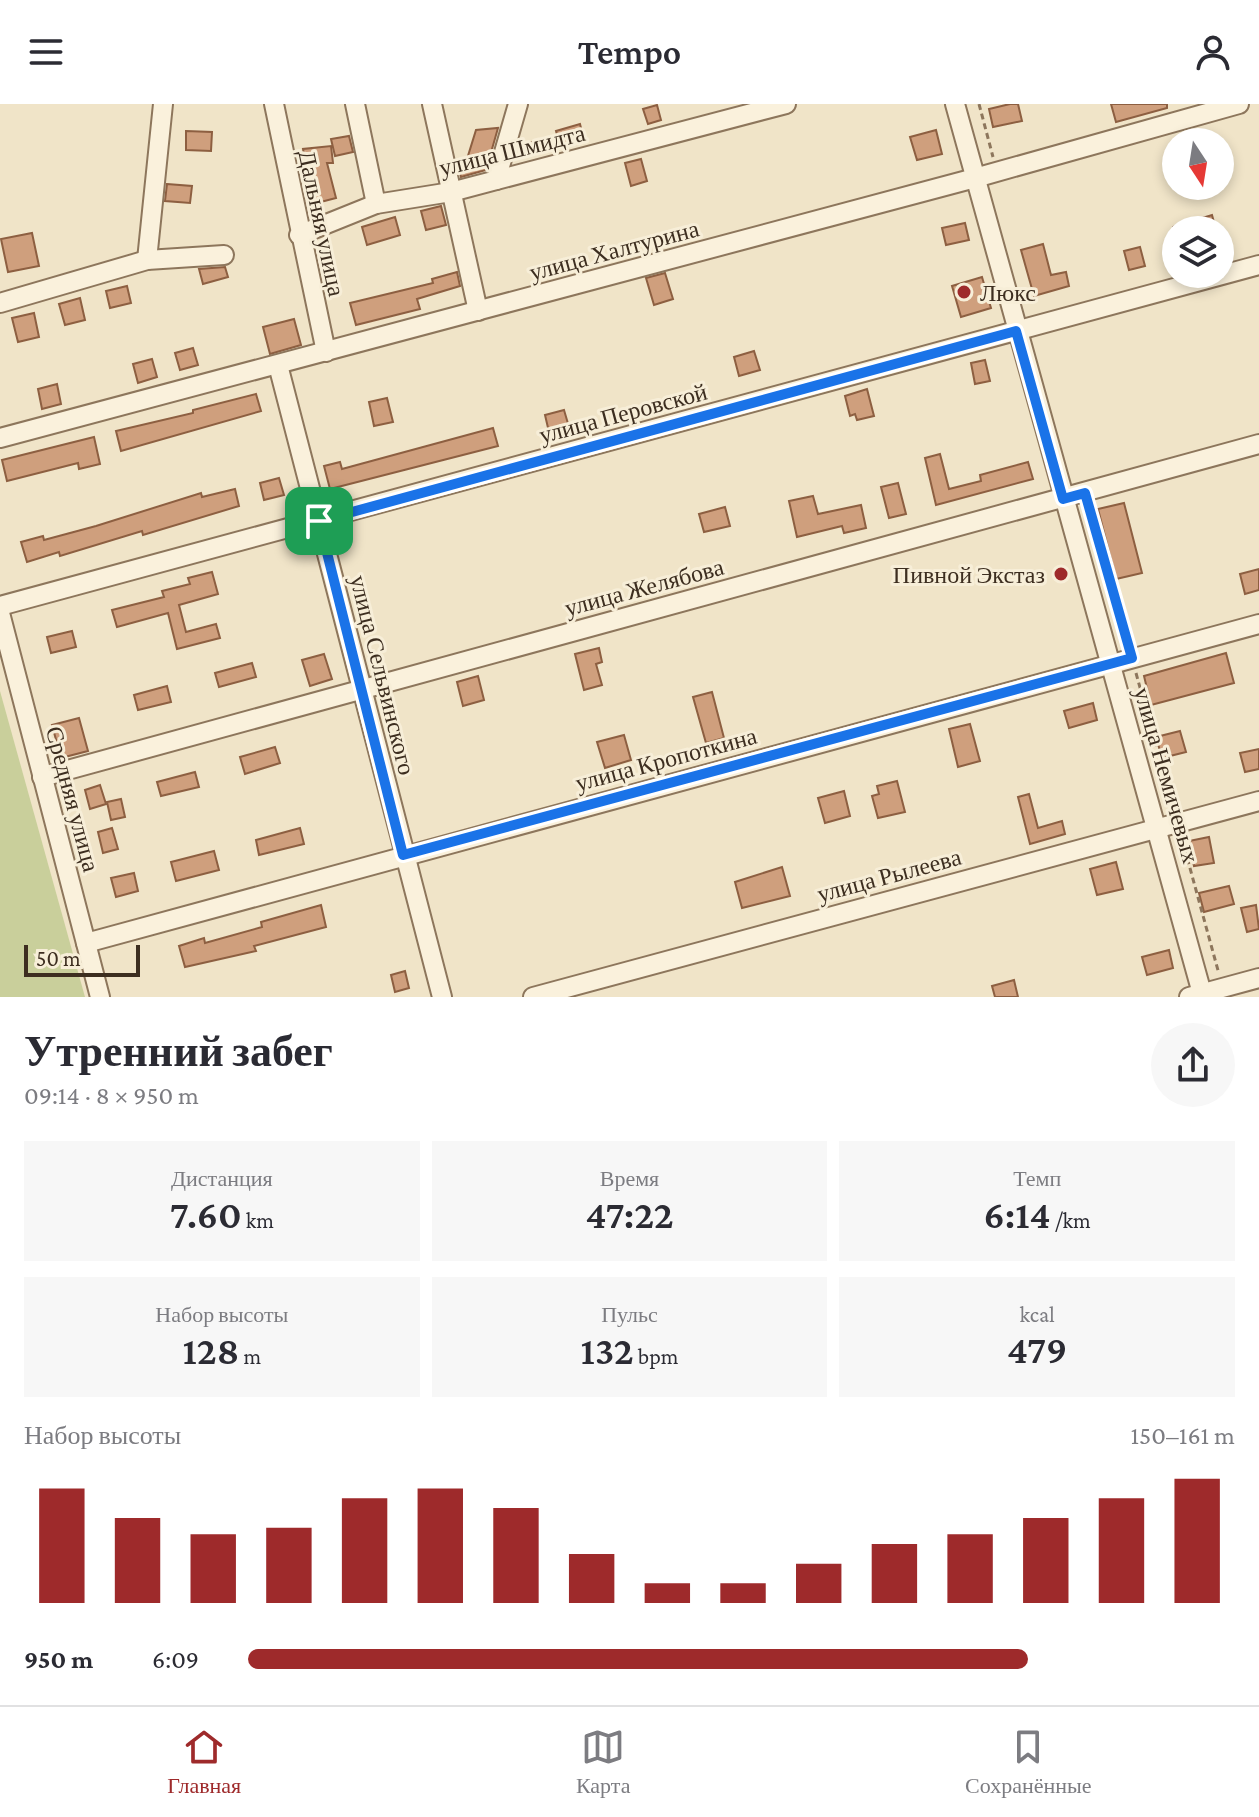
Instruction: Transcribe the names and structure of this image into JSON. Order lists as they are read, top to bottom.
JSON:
{
  "streets": {
    "street": [
      "улица Шмидта",
      "Дальняя улица",
      "улица Халтурина",
      "улица Перовской",
      "улица Желябова",
      "улица Сельвинского",
      "улица Кропоткина",
      "улица Немичевых",
      "Средняя улица",
      "улица Рылеева"
    ]
  },
  "crossings": [
    ["улица Шмидта", "Дальняя улица"],
    ["Дальняя улица", "улица Халтурина"],
    ["улица Халтурина", "улица Сельвинского"],
    ["улица Халтурина", "улица Немичевых"],
    ["улица Перовской", "улица Сельвинского"],
    ["улица Перовской", "улица Немичевых"],
    ["улица Желябова", "улица Сельвинского"],
    ["улица Желябова", "улица Немичевых"],
    ["улица Желябова", "Средняя улица"],
    ["улица Сельвинского", "улица Кропоткина"],
    ["улица Кропоткина", "улица Немичевых"],
    ["улица Кропоткина", "Средняя улица"],
    ["улица Немичевых", "улица Рылеева"]
  ],
  "places": ["Люкс", "Пивной Экстаз"],
  "scale_bar": "50 m",
  "north": "bottom",
  "page": {
    "header": "Tempo",
    "scale": "50 m",
    "heading": ["Утренний забег", "09:14 · 8 × 950 m"],
    "stats": [
      ["Дистанция", "7.60 km"],
      ["Время", "47:22"],
      ["Темп", "6:14 /km"],
      ["Набор высоты", "128 m"],
      ["Пульс", "132 bpm"],
      ["kcal", "479"]
    ],
    "chart": ["Набор высоты", "150–161 m"],
    "list": [
      {
        "name": "950 m",
        "note": "6:09"
      }
    ],
    "tabs": ["Главная", "Карта", "Сохранённые"]
  }
}
